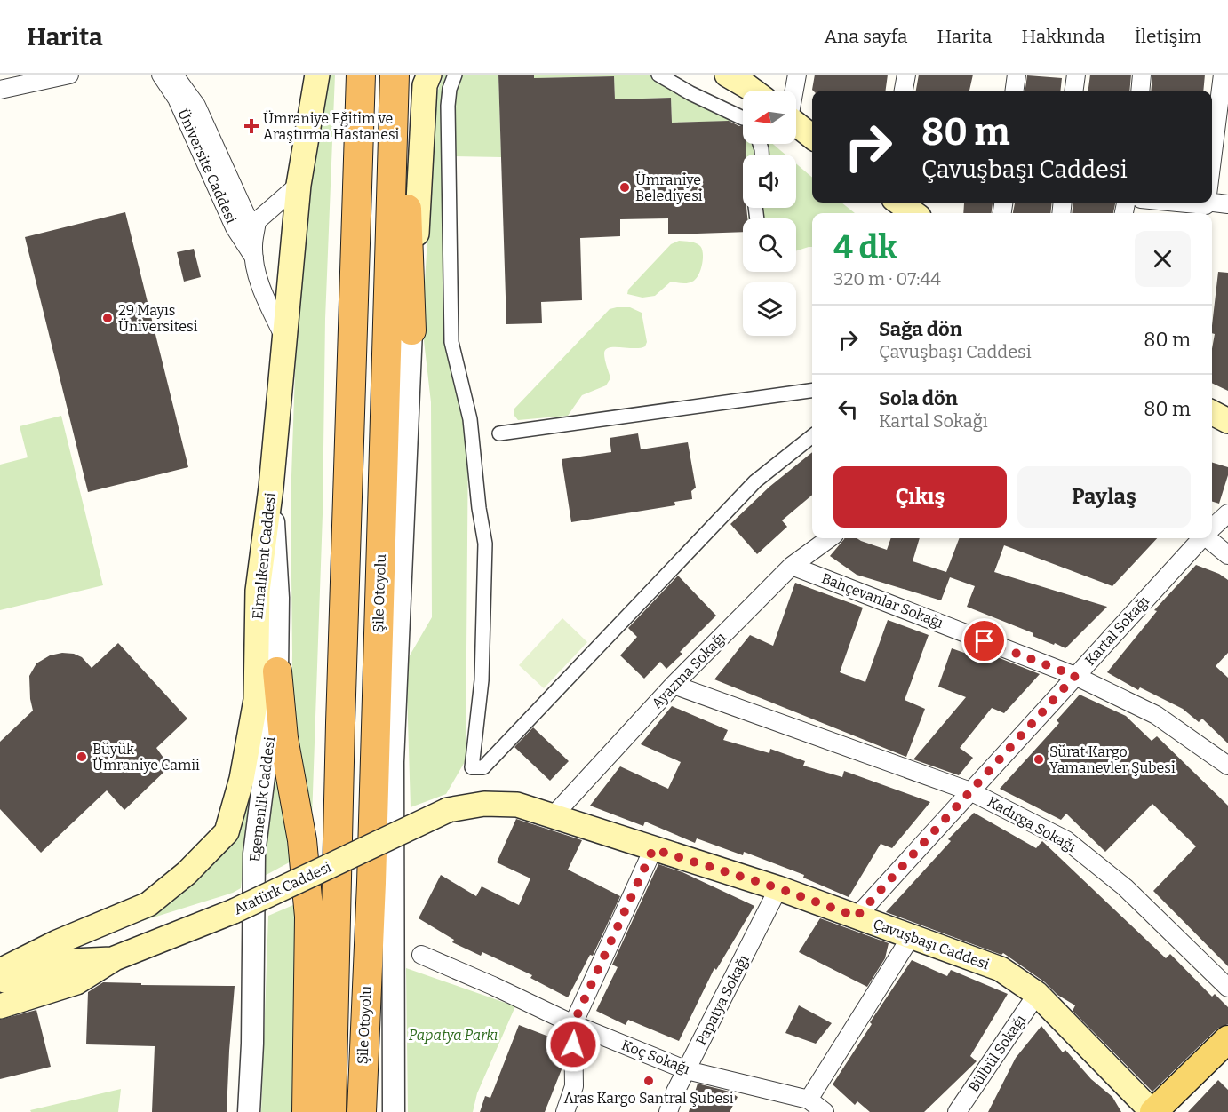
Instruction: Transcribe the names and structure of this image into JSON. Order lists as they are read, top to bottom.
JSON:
{
  "streets": {
    "highway": ["Şile Otoyolu"],
    "main road": ["Elmalıkent Caddesi", "Atatürk Caddesi", "Çavuşbaşı Caddesi"],
    "street": [
      "Üniversite Caddesi",
      "Bahçevanlar Sokağı",
      "Kartal Sokağı",
      "Ayazma Sokağı",
      "Egemenlik Caddesi",
      "Kadırga Sokağı",
      "Papatya Sokağı",
      "Bülbül Sokağı",
      "Koç Sokağı"
    ]
  },
  "crossings": [
    ["Elmalıkent Caddesi", "Egemenlik Caddesi"],
    ["Bahçevanlar Sokağı", "Kartal Sokağı"],
    ["Bahçevanlar Sokağı", "Ayazma Sokağı"],
    ["Kartal Sokağı", "Kadırga Sokağı"],
    ["Kartal Sokağı", "Çavuşbaşı Caddesi"],
    ["Ayazma Sokağı", "Kadırga Sokağı"],
    ["Ayazma Sokağı", "Çavuşbaşı Caddesi"],
    ["Atatürk Caddesi", "Çavuşbaşı Caddesi"],
    ["Çavuşbaşı Caddesi", "Papatya Sokağı"],
    ["Çavuşbaşı Caddesi", "Bülbül Sokağı"],
    ["Papatya Sokağı", "Koç Sokağı"]
  ],
  "parks": ["Papatya Parkı"],
  "places": {
    "health": ["Ümraniye Eğitim ve Araştırma Hastanesi"],
    "other": [
      "Ümraniye Belediyesi",
      "29 Mayıs Üniversitesi",
      "Büyük Ümraniye Camii",
      "Sürat Kargo Yamanevler Şubesi",
      "Aras Kargo Santral Şubesi"
    ]
  },
  "north": "left",
  "page": {
    "header": "Harita",
    "nav": [
      "Ana sayfa",
      "Harita",
      "Hakkında",
      "İletişim"
    ],
    "turn": ["80 m", "Çavuşbaşı Caddesi"],
    "heading": ["4 dk", "320 m · 07:44"],
    "list": [
      {
        "name": "Sağa dön",
        "note": "Çavuşbaşı Caddesi",
        "value": "80 m"
      },
      {
        "name": "Sola dön",
        "note": "Kartal Sokağı",
        "value": "80 m"
      }
    ],
    "buttons": ["Çıkış", "Paylaş"]
  }
}
